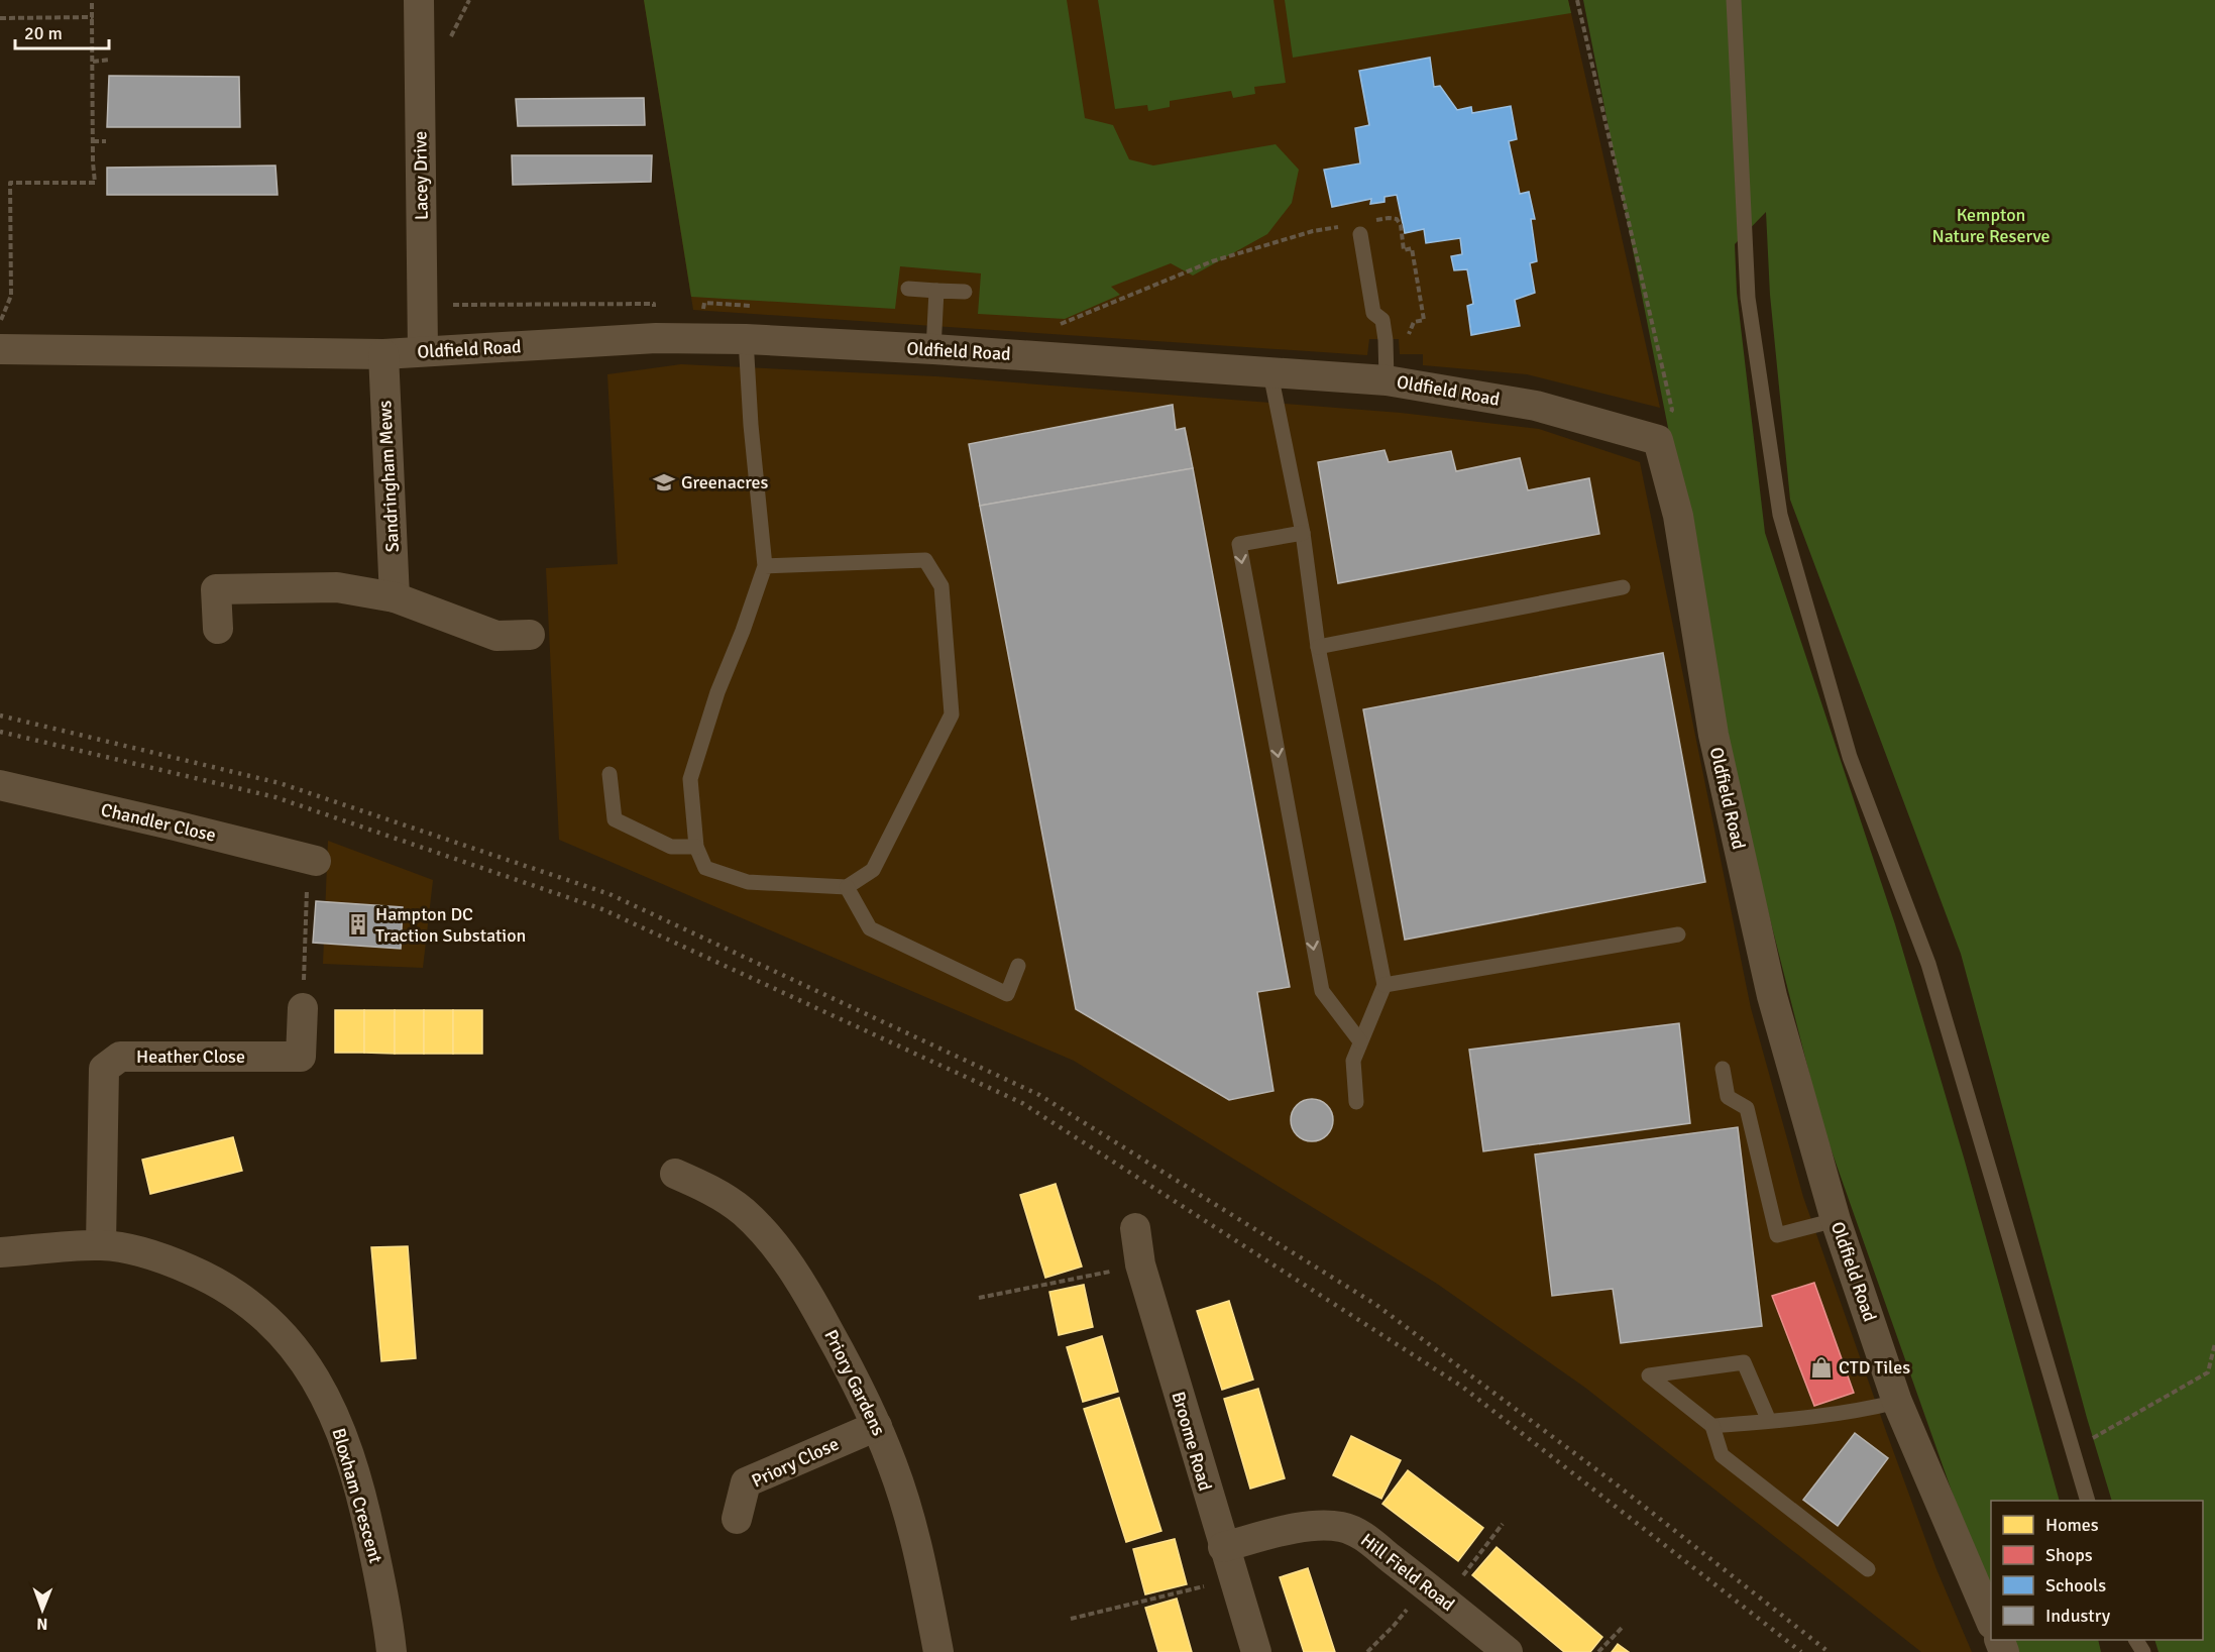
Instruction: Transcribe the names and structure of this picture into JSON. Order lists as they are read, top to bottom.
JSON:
{
  "streets": {
    "street": [
      "Lacey Drive",
      "Oldfield Road",
      "Sandringham Mews",
      "Chandler Close",
      "Heather Close",
      "Priory Gardens",
      "Broome Road",
      "Priory Close",
      "Bloxham Crescent",
      "Hill Field Road"
    ]
  },
  "crossings": [
    ["Lacey Drive", "Oldfield Road"],
    ["Oldfield Road", "Sandringham Mews"],
    ["Heather Close", "Bloxham Crescent"],
    ["Priory Gardens", "Priory Close"],
    ["Broome Road", "Hill Field Road"]
  ],
  "parks": ["Kempton Nature Reserve"],
  "places": {
    "school or university": ["Greenacres"],
    "building": ["Hampton DC Traction Substation"],
    "shop": ["CTD Tiles"]
  },
  "legend": [
    "Homes",
    "Shops",
    "Schools",
    "Industry"
  ],
  "scale_bar": "20 m",
  "north": "bottom"
}
